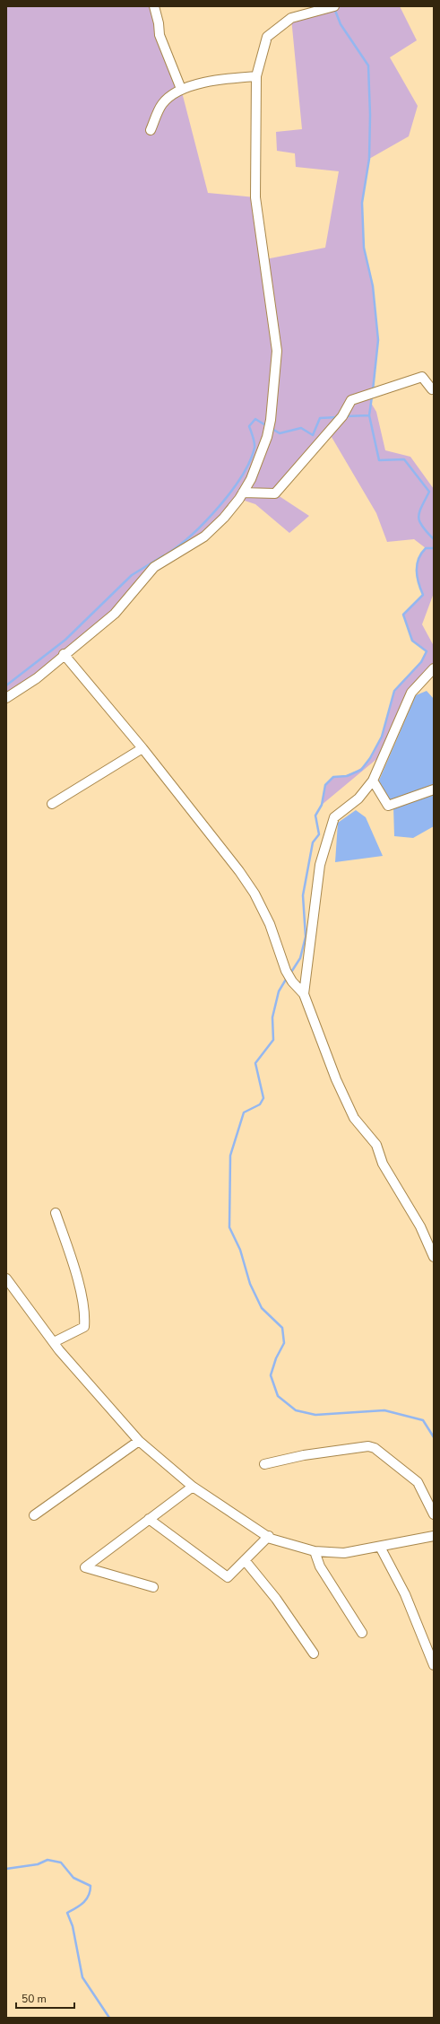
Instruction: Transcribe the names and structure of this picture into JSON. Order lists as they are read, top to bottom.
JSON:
{
  "scale_bar": "50 m"
}
